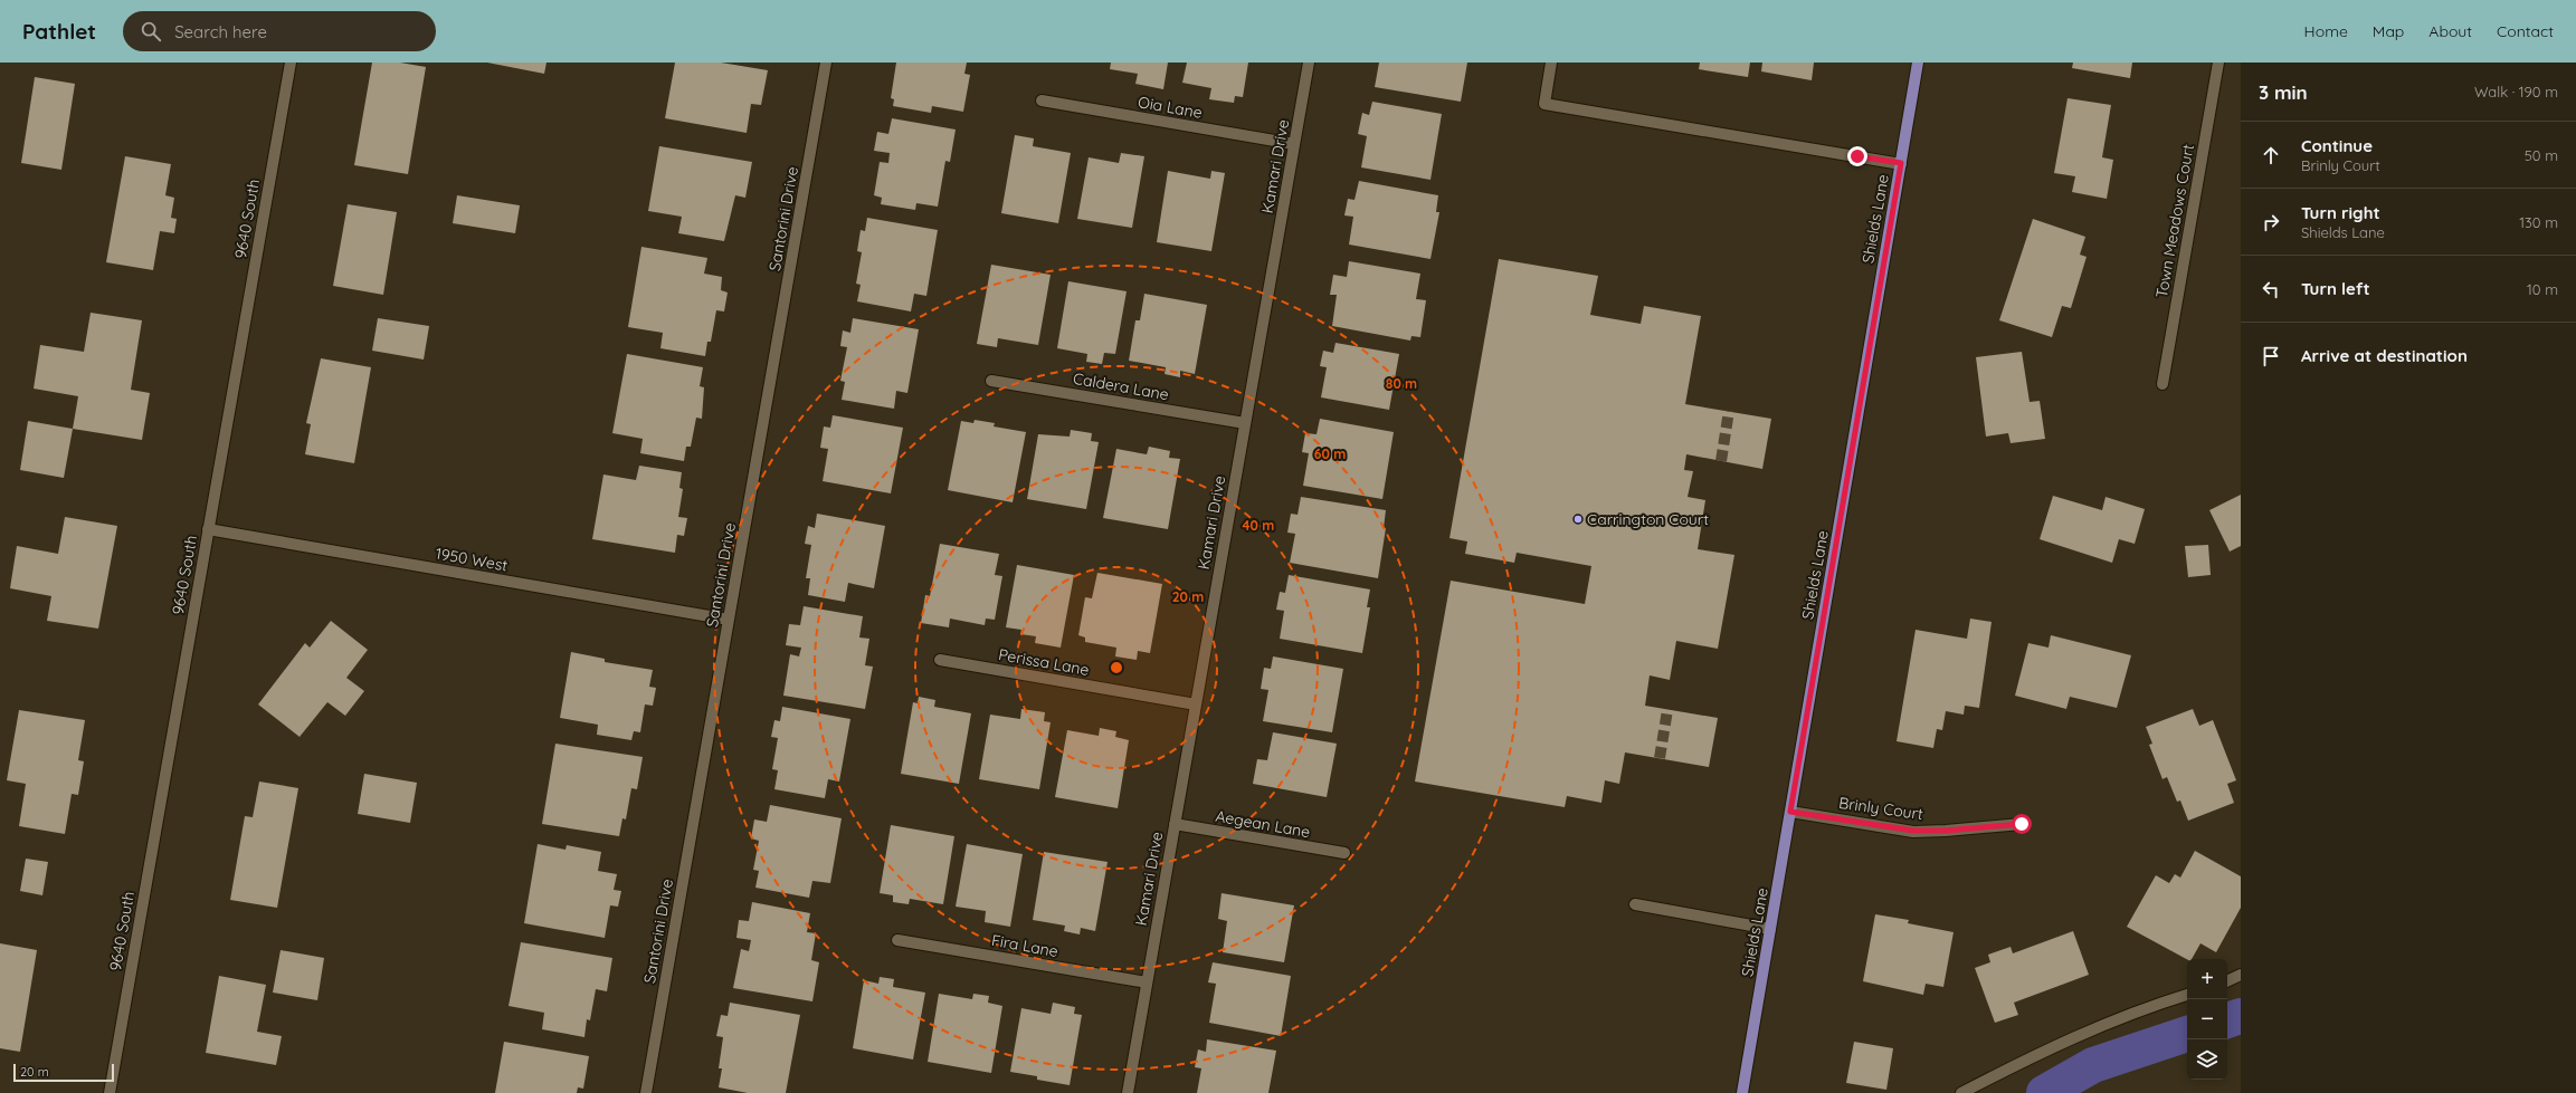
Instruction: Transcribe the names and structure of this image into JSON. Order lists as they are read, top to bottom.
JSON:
{
  "streets": {
    "main road": ["Shields Lane"],
    "street": [
      "Oia Lane",
      "Kamari Drive",
      "9640 South",
      "Santorini Drive",
      "Town Meadows Court",
      "Caldera Lane",
      "1950 West",
      "Perissa Lane",
      "Brinly Court",
      "Aegean Lane",
      "Fira Lane"
    ]
  },
  "crossings": [
    ["Oia Lane", "Kamari Drive"],
    ["Kamari Drive", "Caldera Lane"],
    ["Kamari Drive", "Perissa Lane"],
    ["Kamari Drive", "Aegean Lane"],
    ["Kamari Drive", "Fira Lane"],
    ["9640 South", "1950 West"],
    ["Santorini Drive", "1950 West"],
    ["Shields Lane", "Brinly Court"]
  ],
  "places": ["Carrington Court"],
  "scale_bar": "20 m",
  "page": {
    "header": "Pathlet",
    "search": "Search here",
    "nav": [
      "Home",
      "Map",
      "About",
      "Contact"
    ],
    "heading": ["3 min", "Walk · 190 m"],
    "list": [
      ["Continue", "Brinly Court", "50 m"],
      ["Turn right", "Shields Lane", "130 m"],
      ["Turn left", "10 m"],
      "Arrive at destination"
    ],
    "map_buttons": ["+", "−"],
    "scale": "20 m"
  },
  "rings": [
    "80 m",
    "60 m",
    "40 m",
    "20 m"
  ]
}
